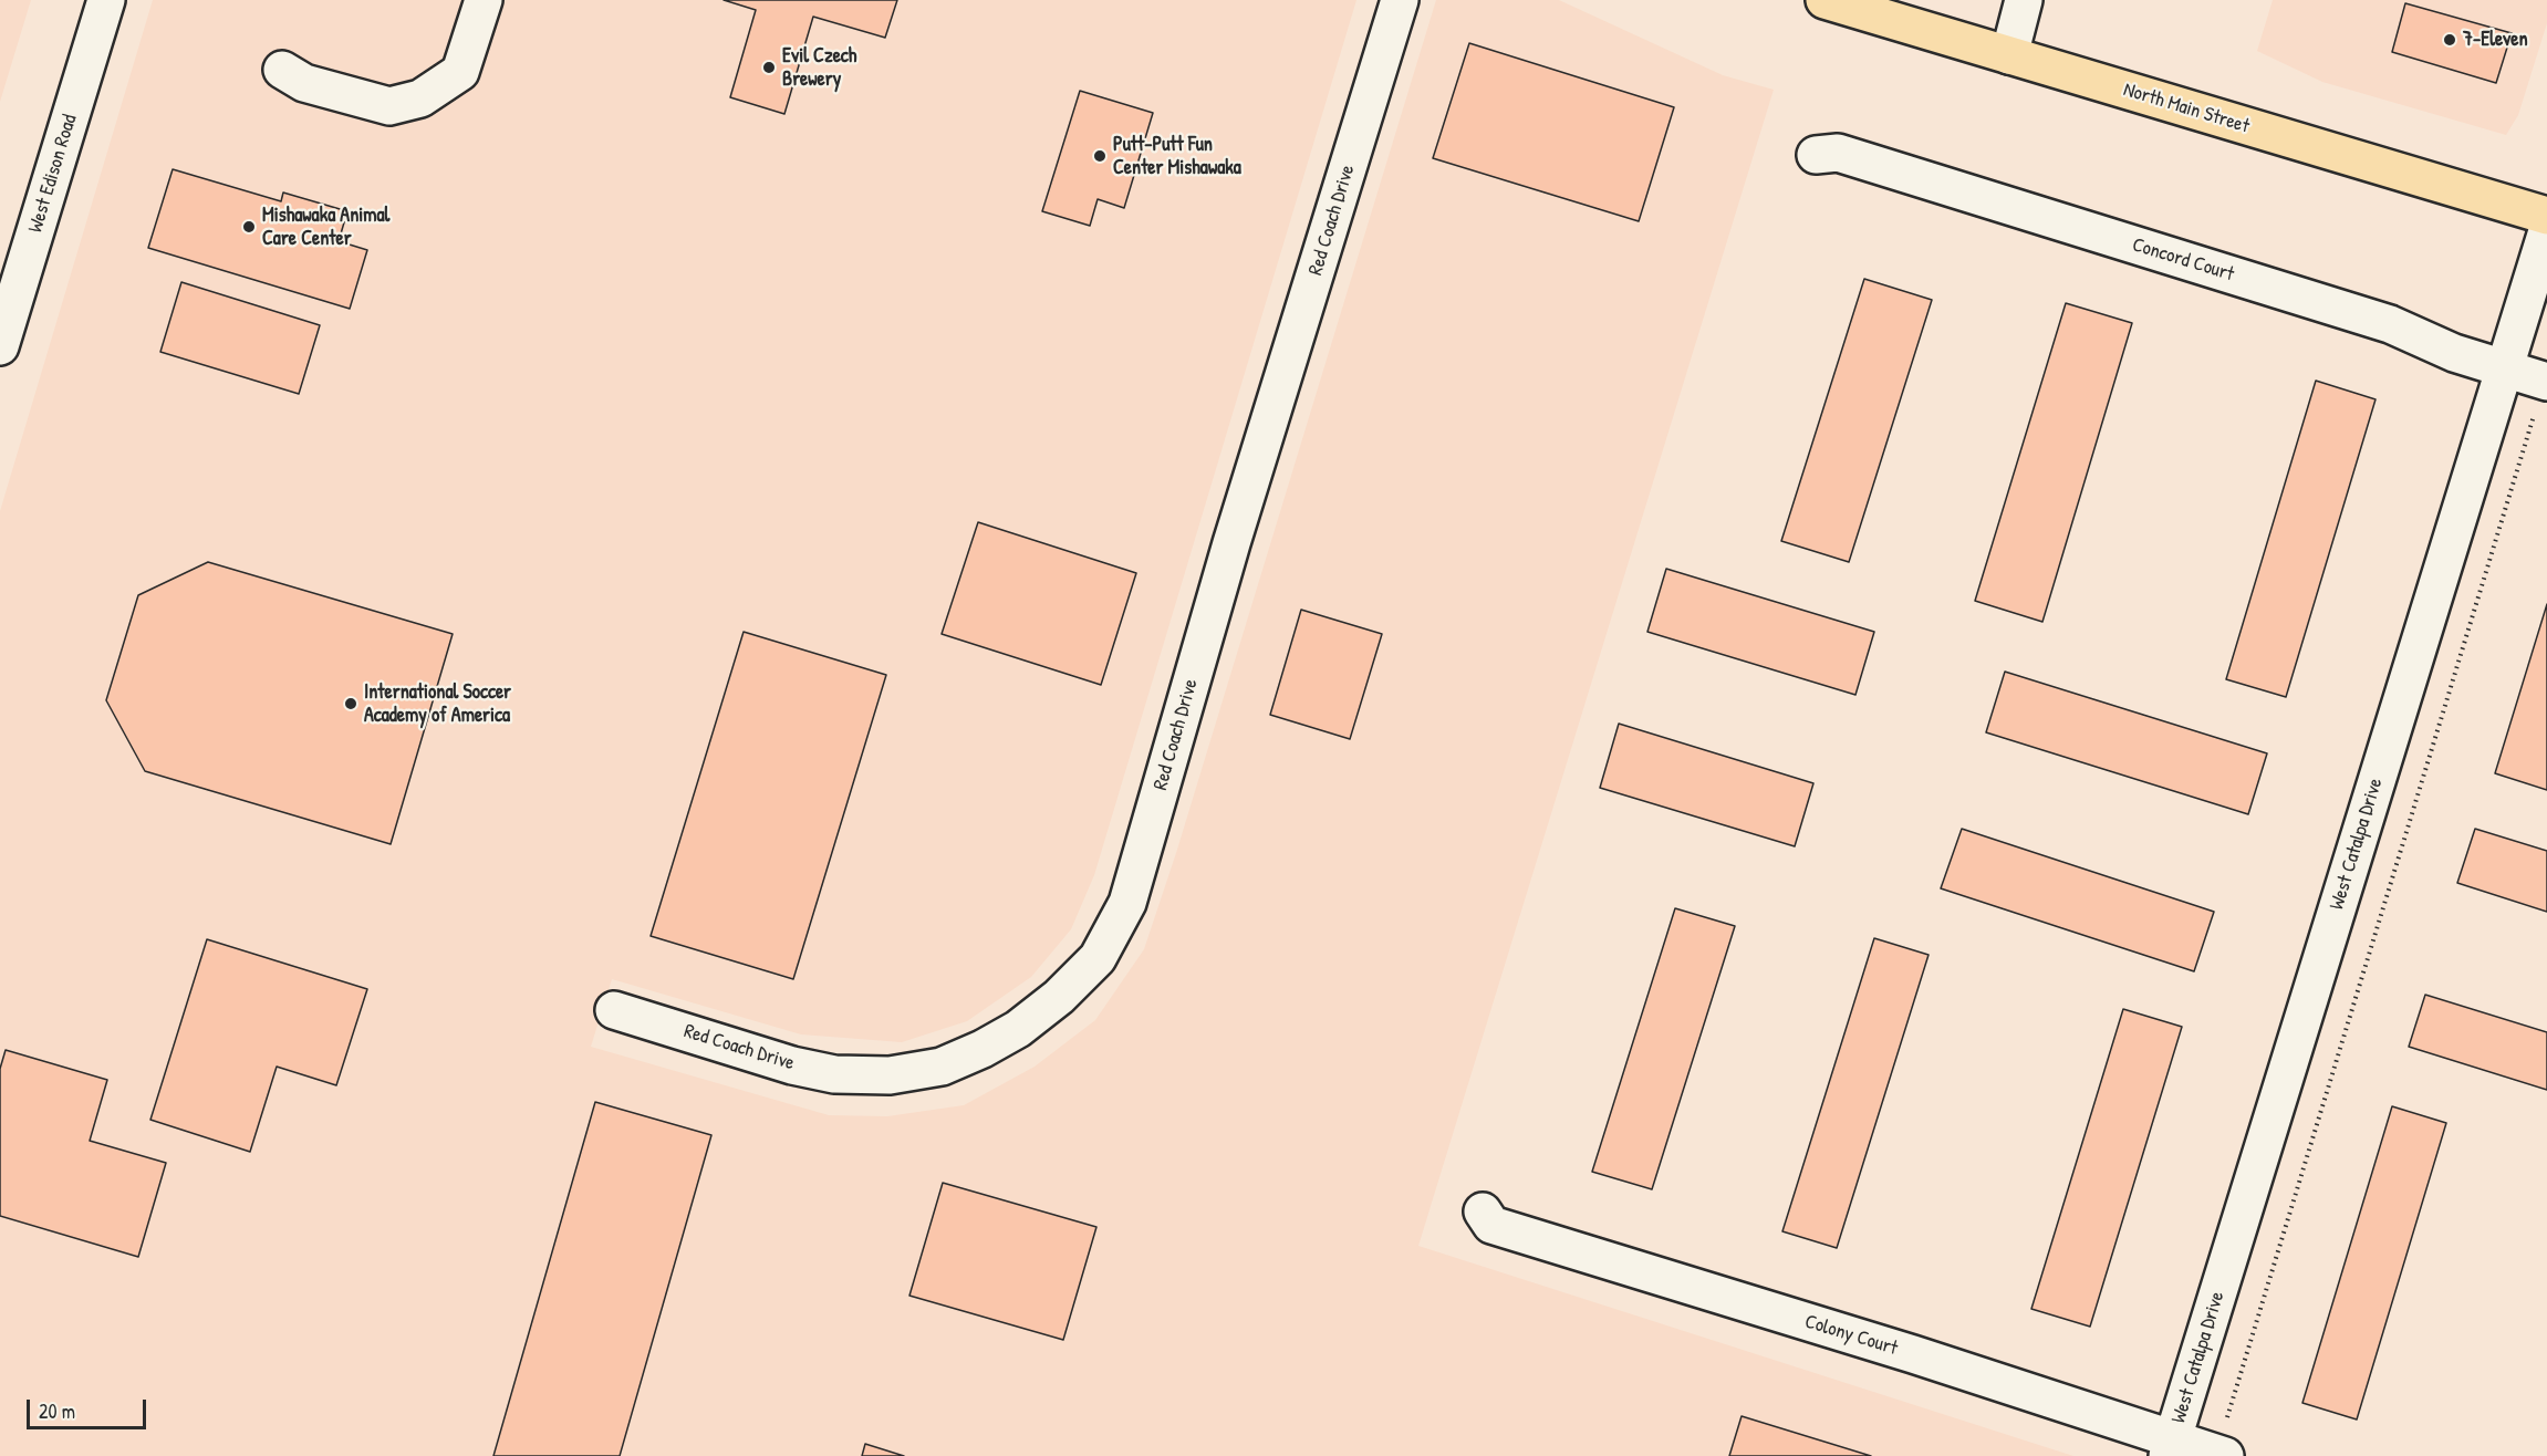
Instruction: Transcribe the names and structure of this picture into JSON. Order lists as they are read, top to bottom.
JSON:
{
  "streets": {
    "main road": ["North Main Street"],
    "street": [
      "West Edison Road",
      "Red Coach Drive",
      "Concord Court",
      "West Catalpa Drive",
      "Colony Court"
    ]
  },
  "crossings": [
    ["Concord Court", "West Catalpa Drive"],
    ["West Catalpa Drive", "Colony Court"]
  ],
  "places": [
    "7-Eleven",
    "Evil Czech Brewery",
    "Putt-Putt Fun Center Mishawaka",
    "Mishawaka Animal Care Center",
    "International Soccer Academy of America"
  ],
  "scale_bar": "20 m"
}
